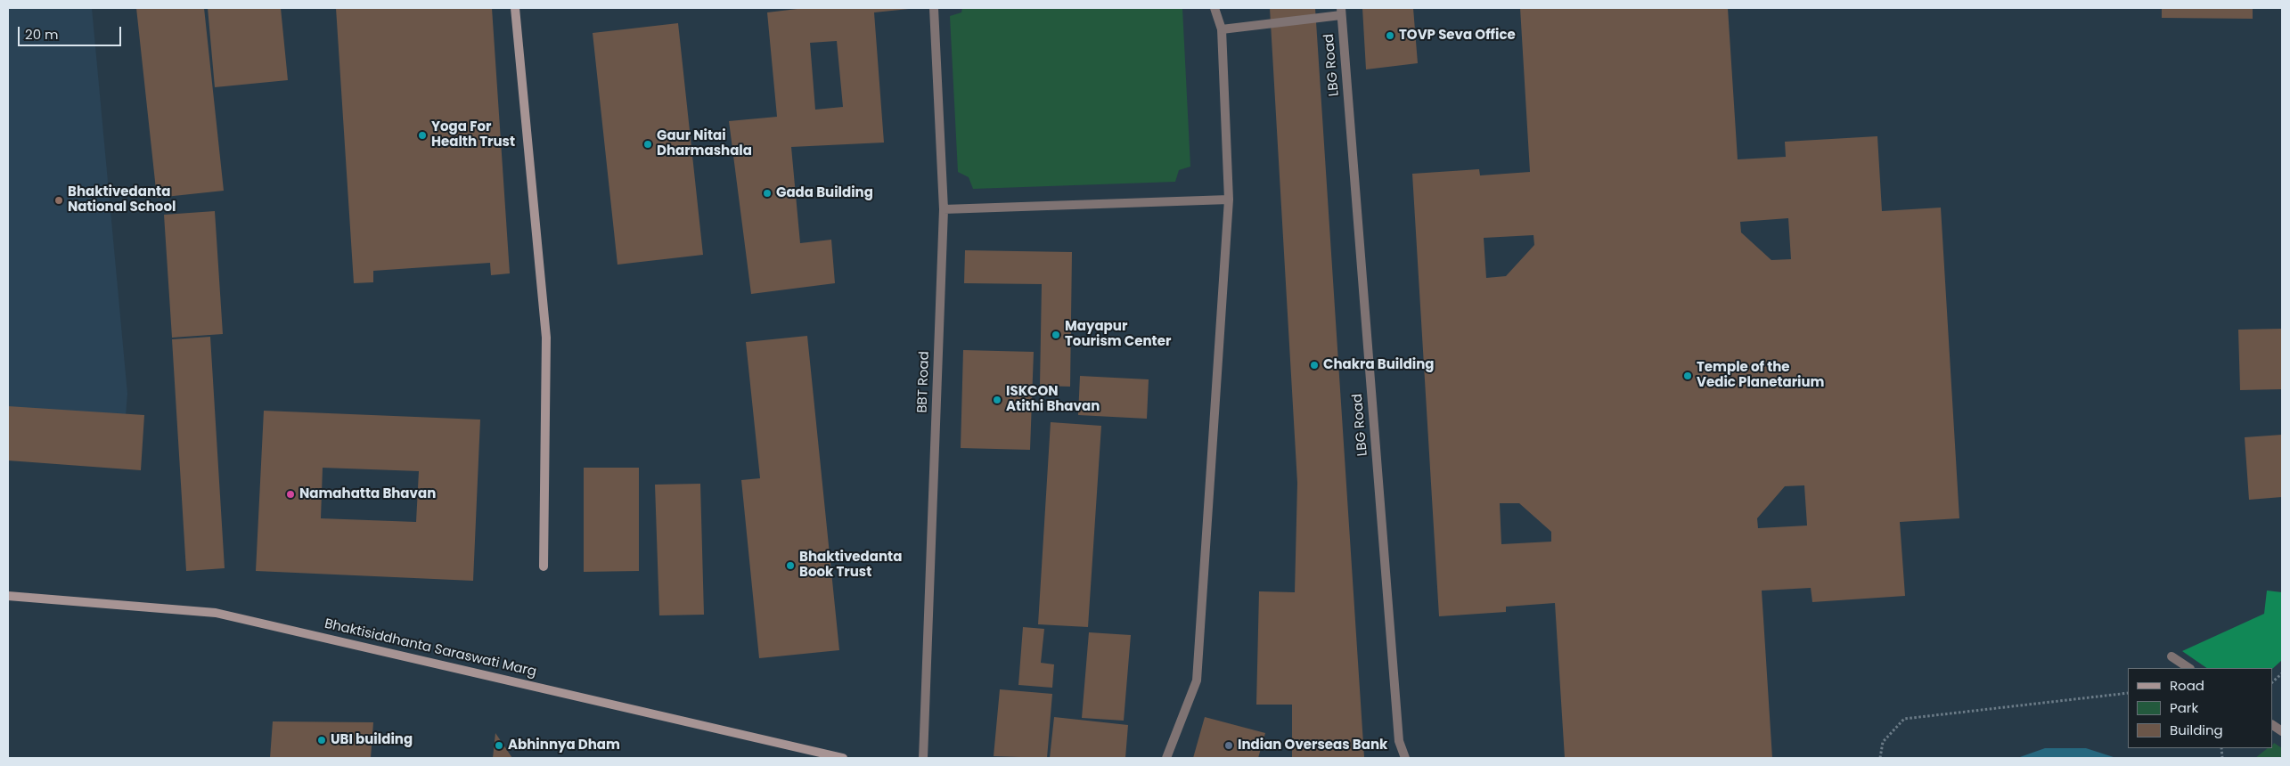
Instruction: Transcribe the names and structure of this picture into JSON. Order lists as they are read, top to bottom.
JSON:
{
  "streets": {
    "main road": ["Bhaktisiddhanta Saraswati Marg"],
    "street": ["LBG Road", "BBT Road"]
  },
  "places": [
    "TOVP Seva Office",
    "Yoga For Health Trust",
    "Gaur Nitai Dharmashala",
    "Gada Building",
    "Bhaktivedanta National School",
    "Mayapur Tourism Center",
    "Chakra Building",
    "Temple of the Vedic Planetarium",
    "ISKCON Atithi Bhavan",
    "Namahatta Bhavan",
    "Bhaktivedanta Book Trust",
    "UBI building",
    "Abhinnya Dham",
    "Indian Overseas Bank"
  ],
  "legend": ["Road", "Park", "Building"],
  "scale_bar": "20 m"
}
